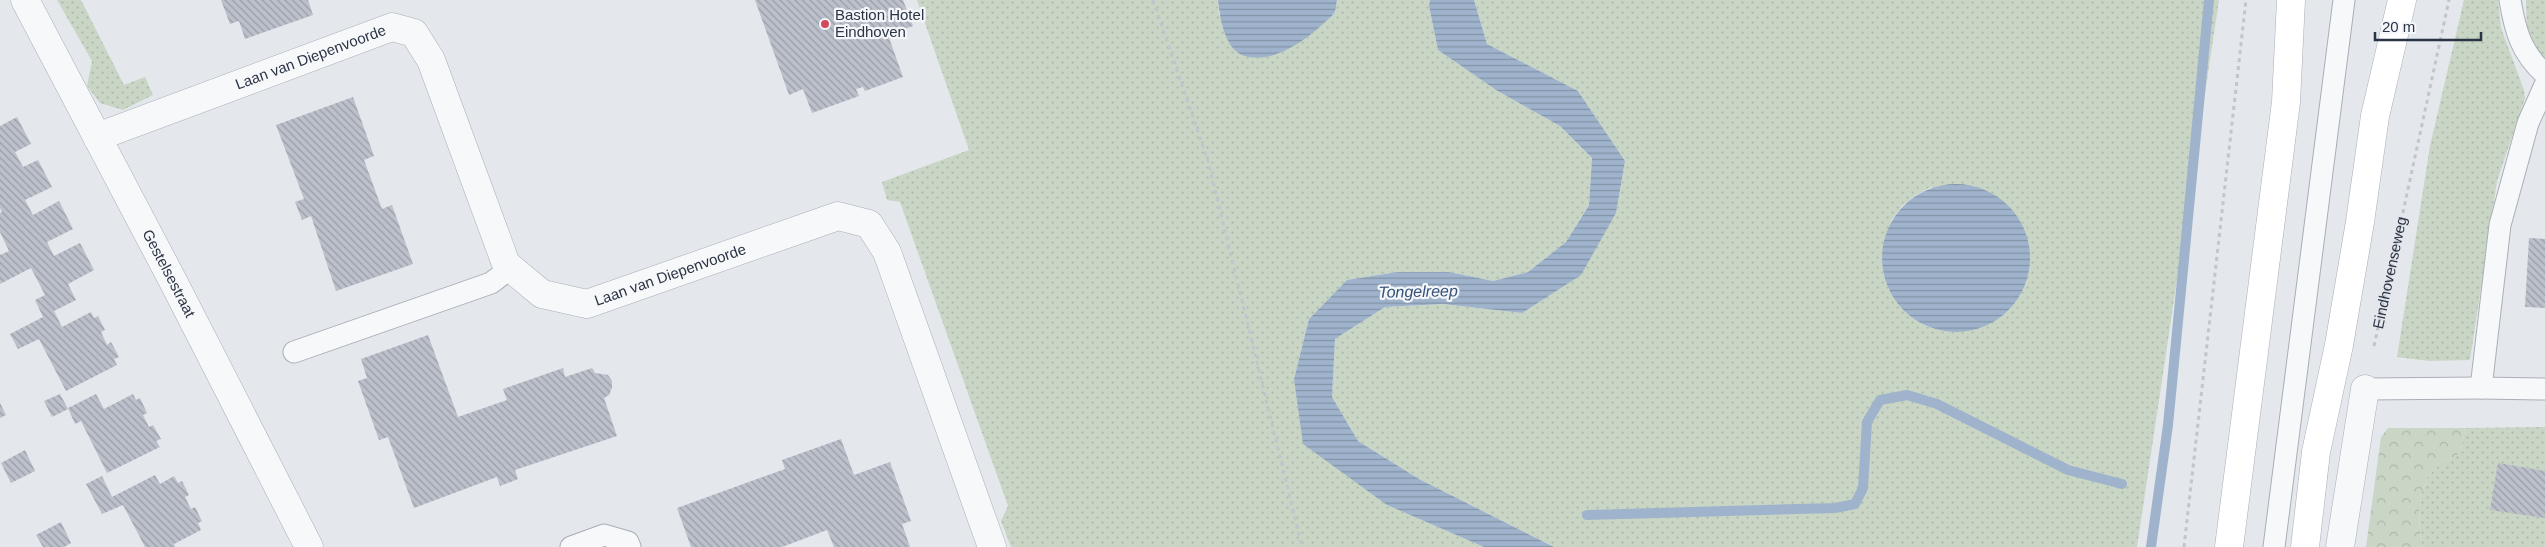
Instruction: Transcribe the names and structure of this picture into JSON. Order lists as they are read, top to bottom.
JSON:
{
  "streets": {
    "street": ["Laan van Diepenvoorde", "Gestelsestraat"],
    "path": ["Eindhovenseweg"]
  },
  "crossings": [
    ["Laan van Diepenvoorde", "Gestelsestraat"]
  ],
  "water": ["Tongelreep"],
  "places": ["Bastion Hotel Eindhoven"],
  "scale_bar": "20 m"
}
